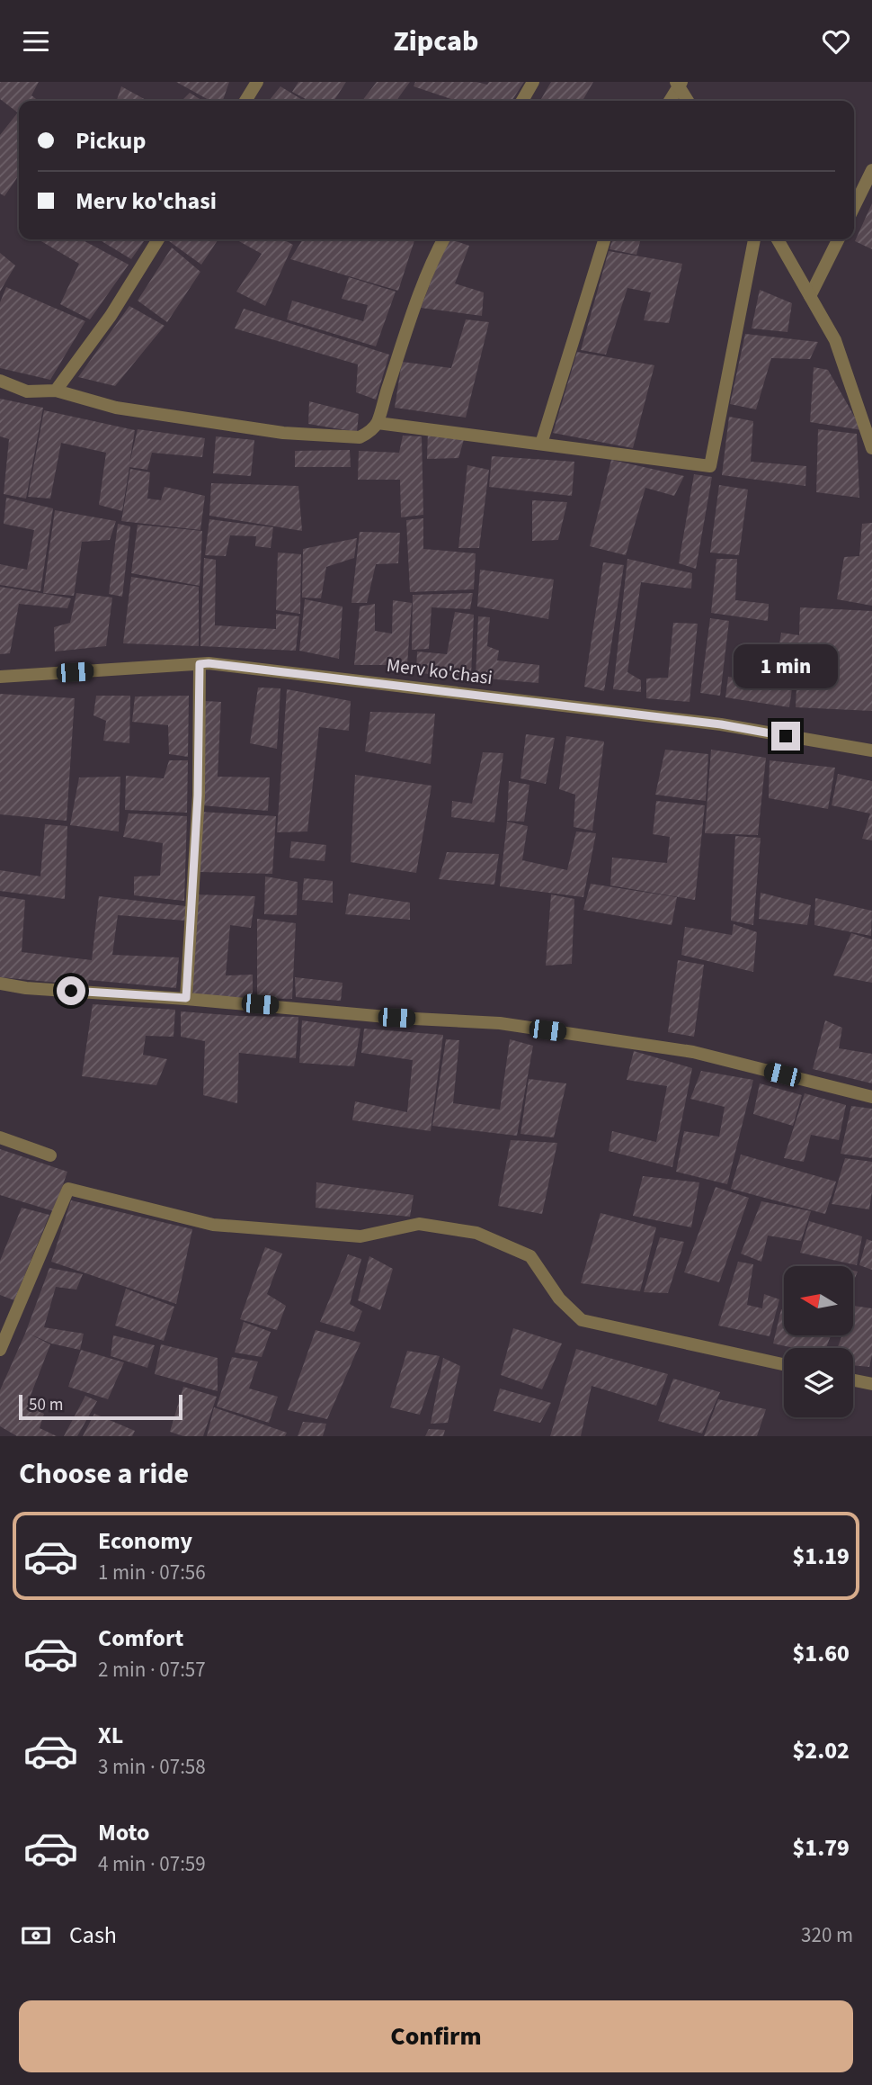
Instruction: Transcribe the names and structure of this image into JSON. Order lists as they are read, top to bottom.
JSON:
{
  "streets": {
    "street": ["Merv ko'chasi"]
  },
  "scale_bar": "50 m",
  "north": "left",
  "page": {
    "header": "Zipcab",
    "banner": ["Pickup", "Merv ko'chasi"],
    "bubble": "1 min",
    "scale": "50 m",
    "heading": "Choose a ride",
    "list": [
      {
        "name": "Economy",
        "note": "1 min · 07:56",
        "value": "$1.19"
      },
      {
        "name": "Comfort",
        "note": "2 min · 07:57",
        "value": "$1.60"
      },
      {
        "name": "XL",
        "note": "3 min · 07:58",
        "value": "$2.02"
      },
      {
        "name": "Moto",
        "note": "4 min · 07:59",
        "value": "$1.79"
      }
    ],
    "pay": ["Cash", "320 m"],
    "buttons": "Confirm"
  }
}
